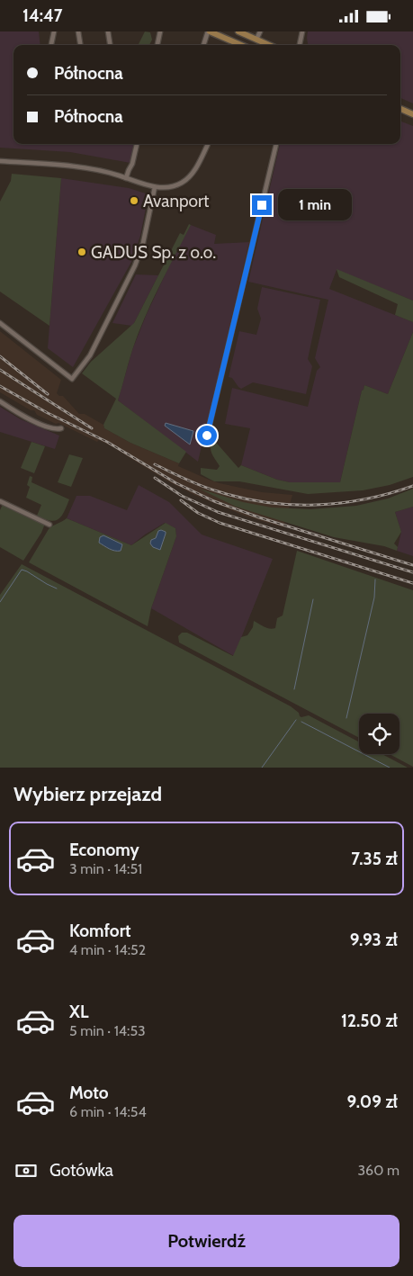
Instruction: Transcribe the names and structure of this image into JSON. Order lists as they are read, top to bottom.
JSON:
{
  "places": ["Avanport", "GADUS Sp. z o.o."],
  "page": {
    "status": "14:47",
    "banner": ["Północna", "Północna"],
    "bubble": "1 min",
    "heading": "Wybierz przejazd",
    "list": [
      {
        "name": "Economy",
        "note": "3 min · 14:51",
        "value": "7.35 zł"
      },
      {
        "name": "Komfort",
        "note": "4 min · 14:52",
        "value": "9.93 zł"
      },
      {
        "name": "XL",
        "note": "5 min · 14:53",
        "value": "12.50 zł"
      },
      {
        "name": "Moto",
        "note": "6 min · 14:54",
        "value": "9.09 zł"
      }
    ],
    "pay": ["Gotówka", "360 m"],
    "buttons": "Potwierdź"
  }
}
